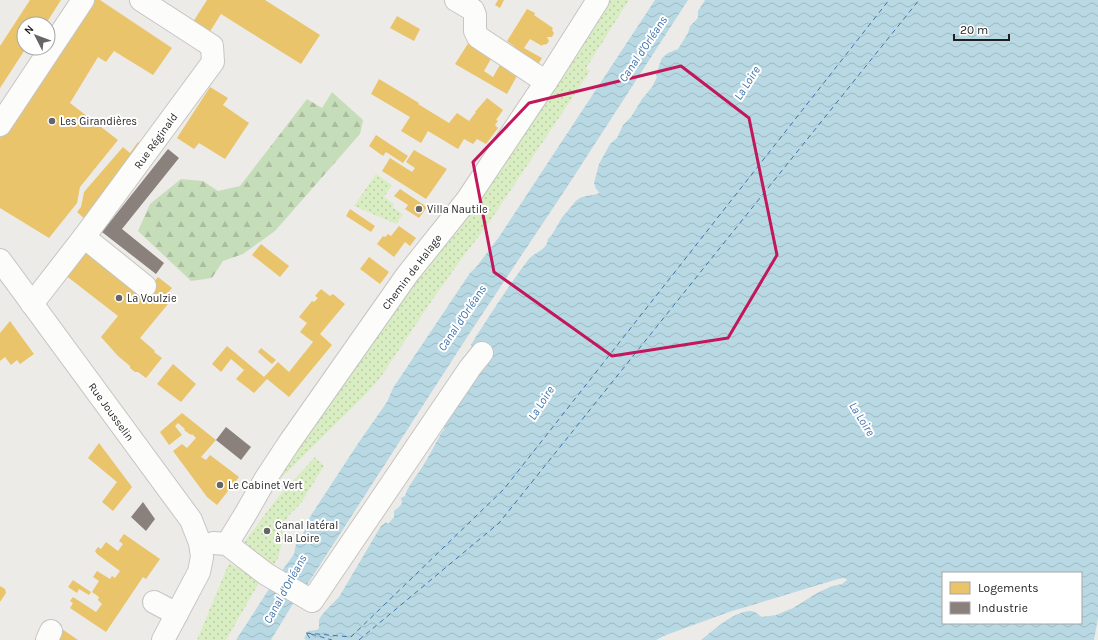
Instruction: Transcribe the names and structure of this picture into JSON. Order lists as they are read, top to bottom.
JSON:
{
  "streets": {
    "street": ["Rue Réginald", "Chemin de Halage", "Rue Jousselin"]
  },
  "water": ["Canal d'Orléans", "La Loire"],
  "places": [
    "Les Girandières",
    "Villa Nautile",
    "La Voulzie",
    "Le Cabinet Vert",
    "Canal latéral à la Loire"
  ],
  "legend": ["Logements", "Industrie"],
  "scale_bar": "20 m",
  "north": "top left"
}
